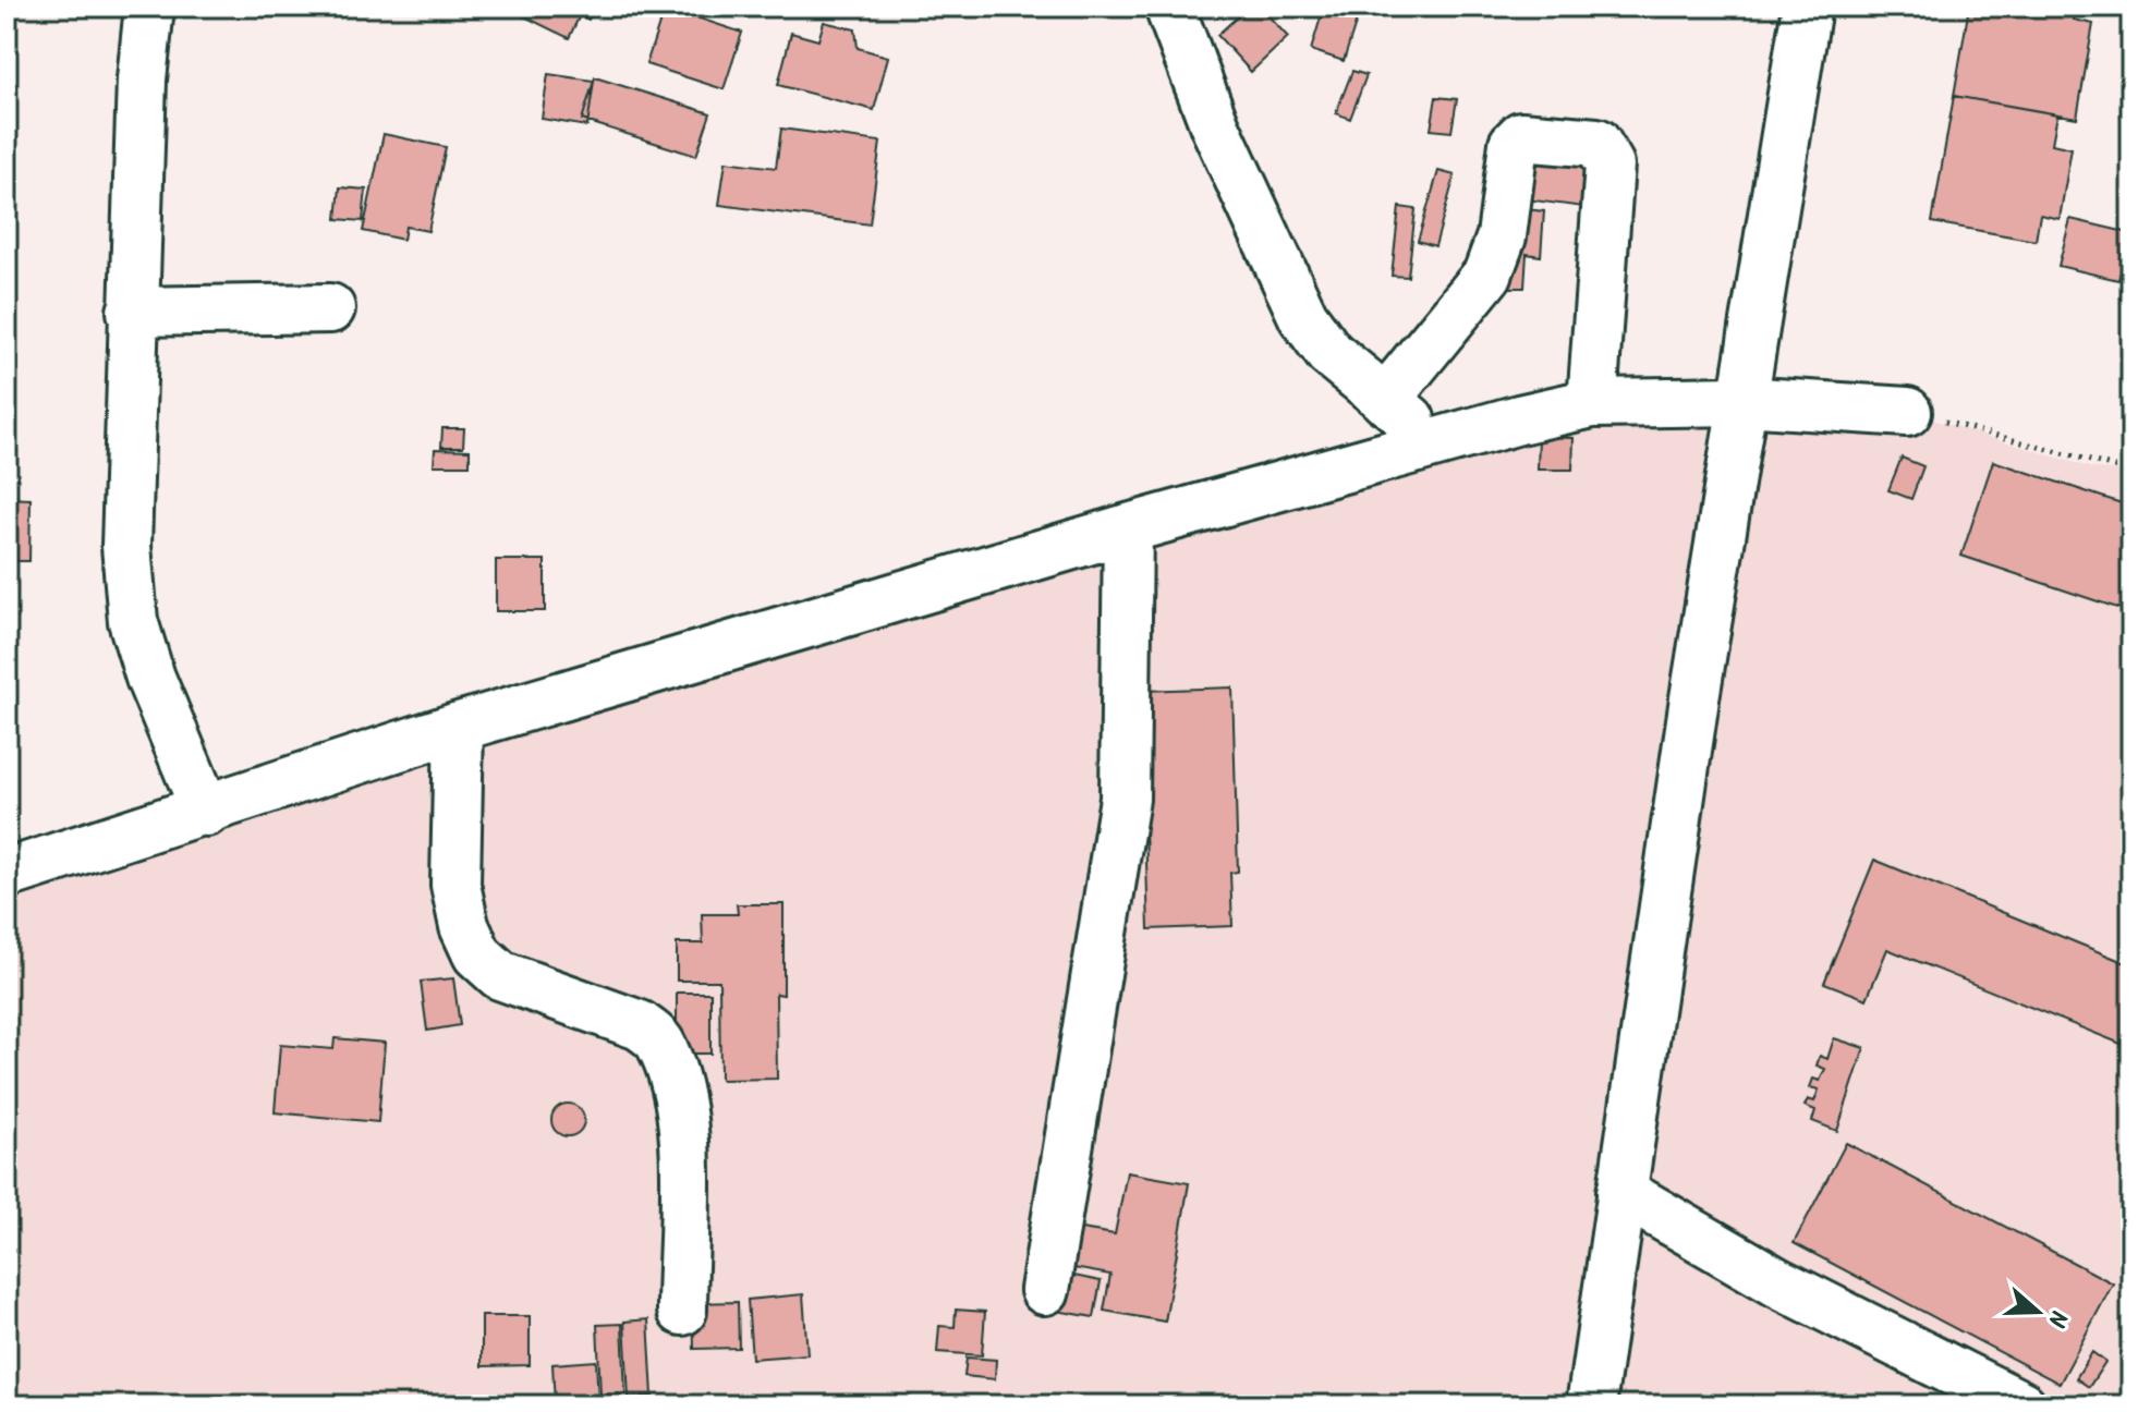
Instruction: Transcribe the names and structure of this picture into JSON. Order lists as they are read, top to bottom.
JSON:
{
  "north": "right"
}
